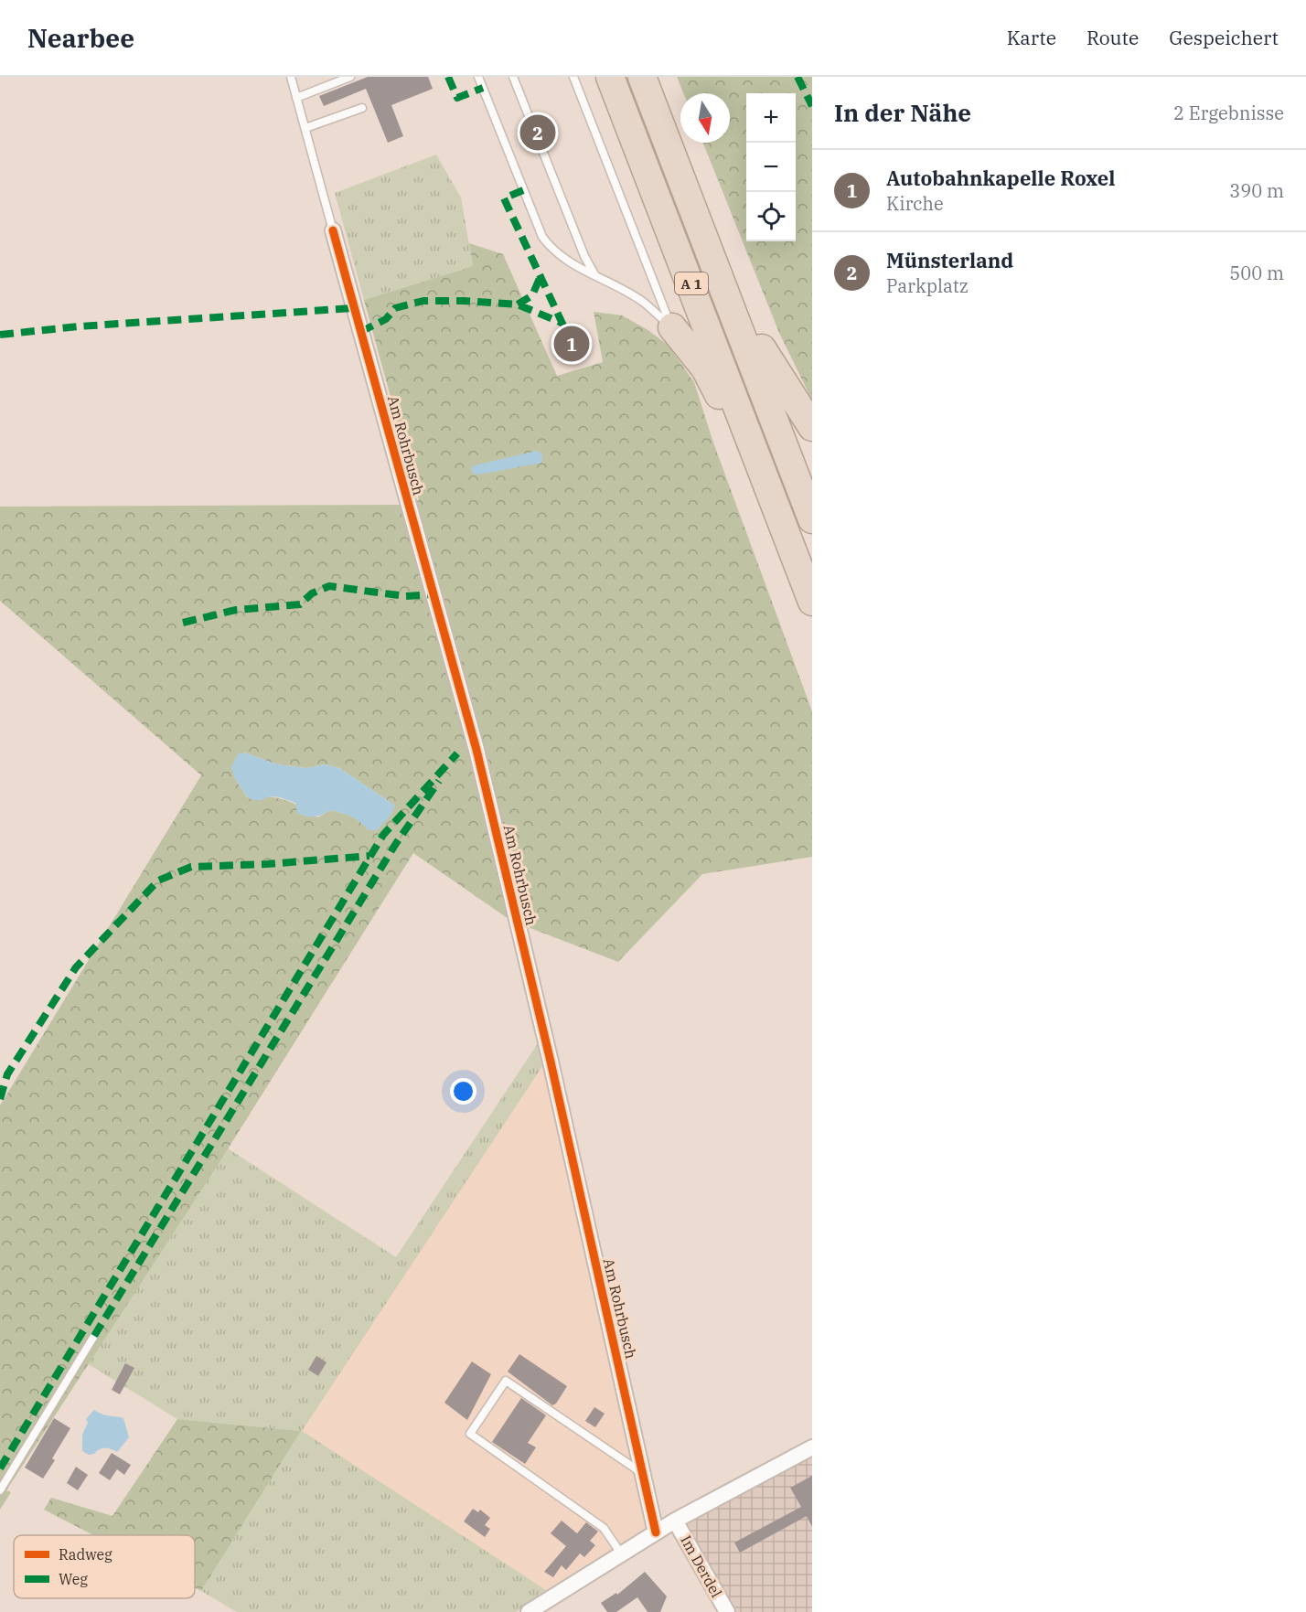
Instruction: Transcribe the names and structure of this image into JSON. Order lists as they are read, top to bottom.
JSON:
{
  "streets": {
    "highway": ["A 1"],
    "street": ["Am Rohrbusch", "Im Derdel"]
  },
  "legend": ["Radweg", "Weg"],
  "north": "bottom",
  "page": {
    "header": "Nearbee",
    "nav": ["Karte", "Route", "Gespeichert"],
    "heading": ["In der Nähe", "2 Ergebnisse"],
    "map_buttons": ["+", "−"],
    "pins": ["2", "1"],
    "list": [
      {
        "mark": "1",
        "name": "Autobahnkapelle Roxel",
        "note": "Kirche",
        "value": "390 m"
      },
      {
        "mark": "2",
        "name": "Münsterland",
        "note": "Parkplatz",
        "value": "500 m"
      }
    ]
  }
}
